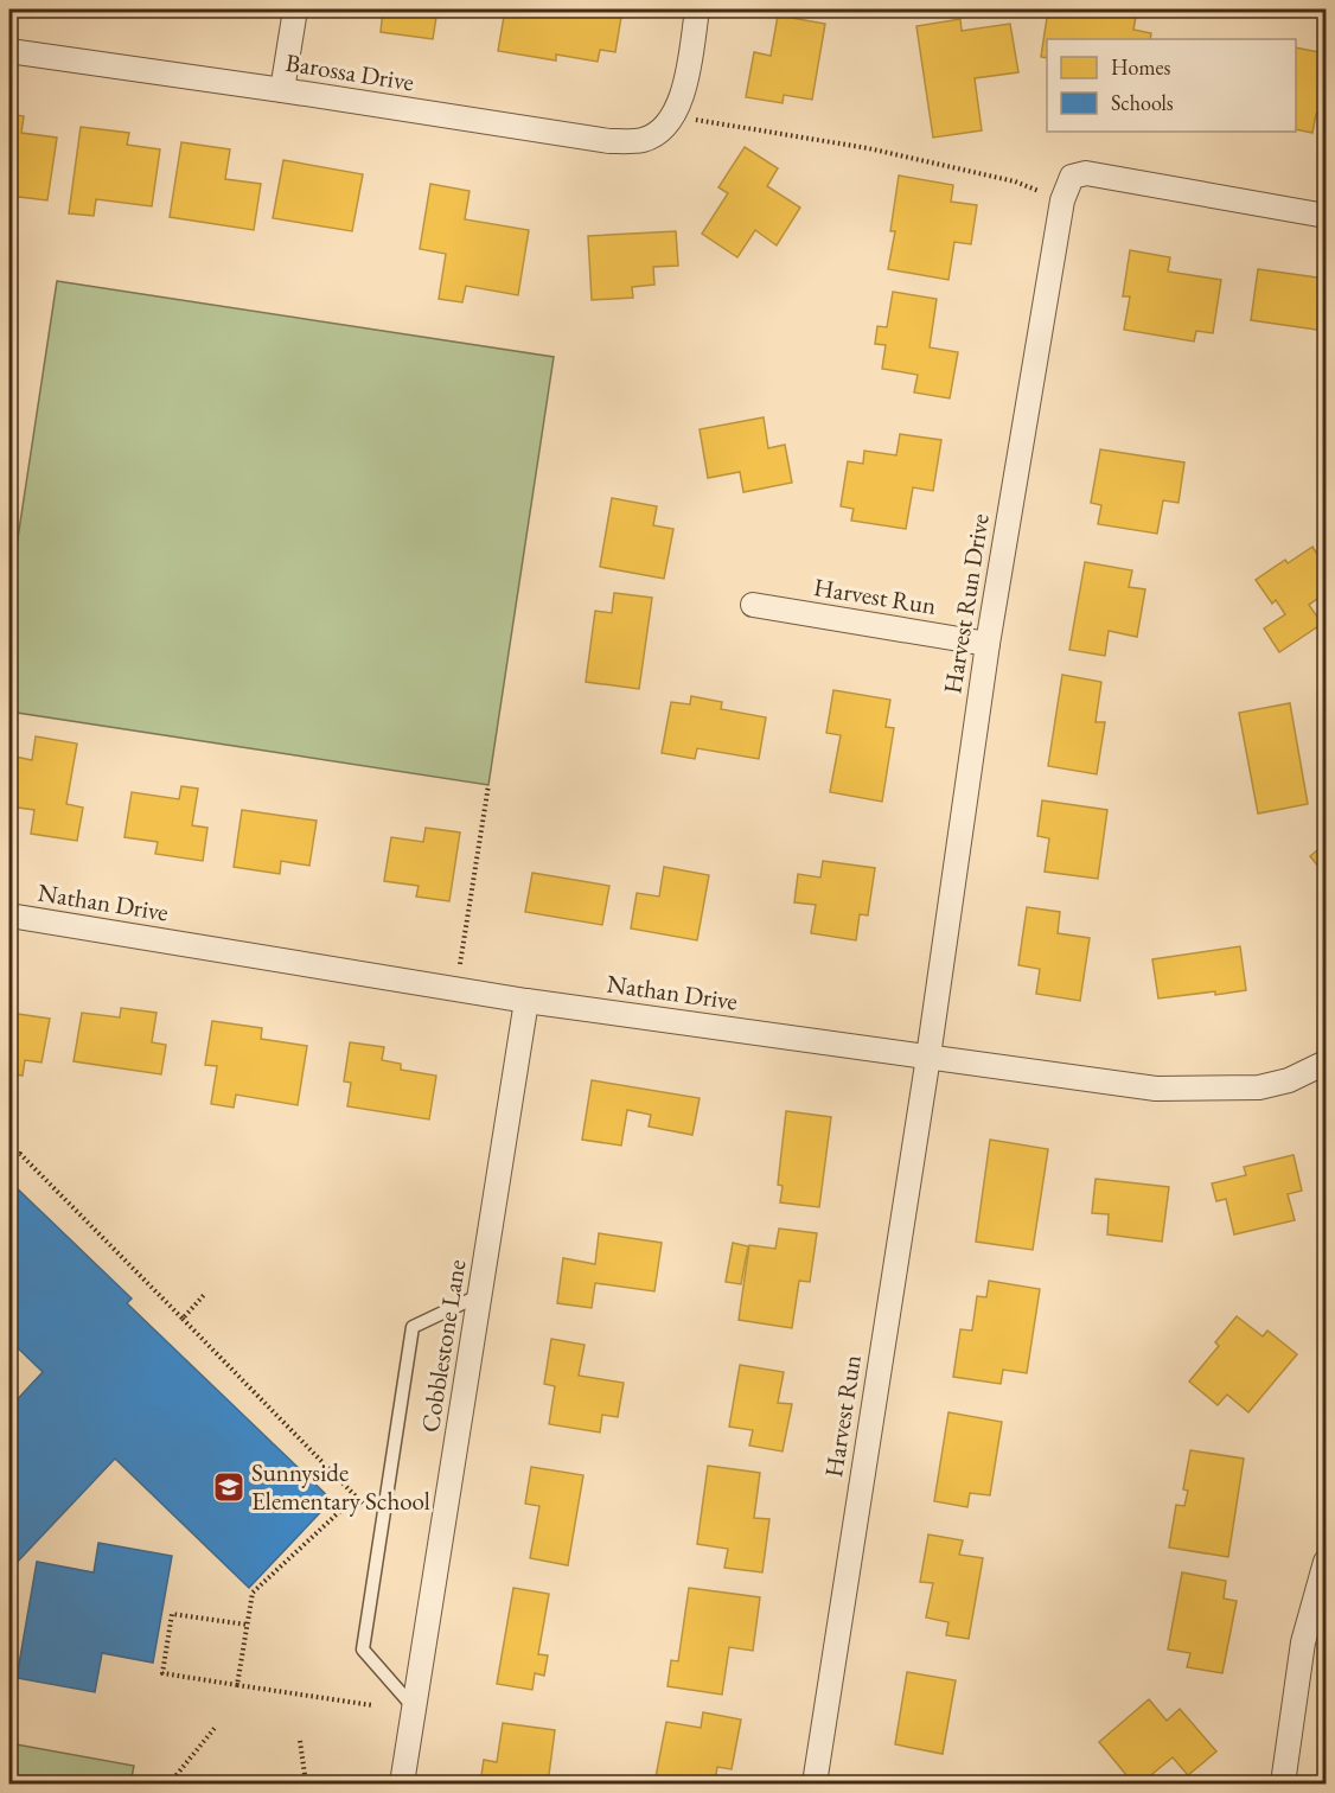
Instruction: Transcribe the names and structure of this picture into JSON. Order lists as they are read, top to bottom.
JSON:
{
  "streets": {
    "street": [
      "Barossa Drive",
      "Harvest Run",
      "Harvest Run Drive",
      "Nathan Drive",
      "Cobblestone Lane"
    ]
  },
  "crossings": [
    ["Harvest Run", "Harvest Run Drive"],
    ["Harvest Run", "Nathan Drive"],
    ["Harvest Run Drive", "Nathan Drive"],
    ["Nathan Drive", "Cobblestone Lane"]
  ],
  "places": {
    "school or university": ["Sunnyside Elementary School"]
  },
  "legend": ["Homes", "Schools"]
}
